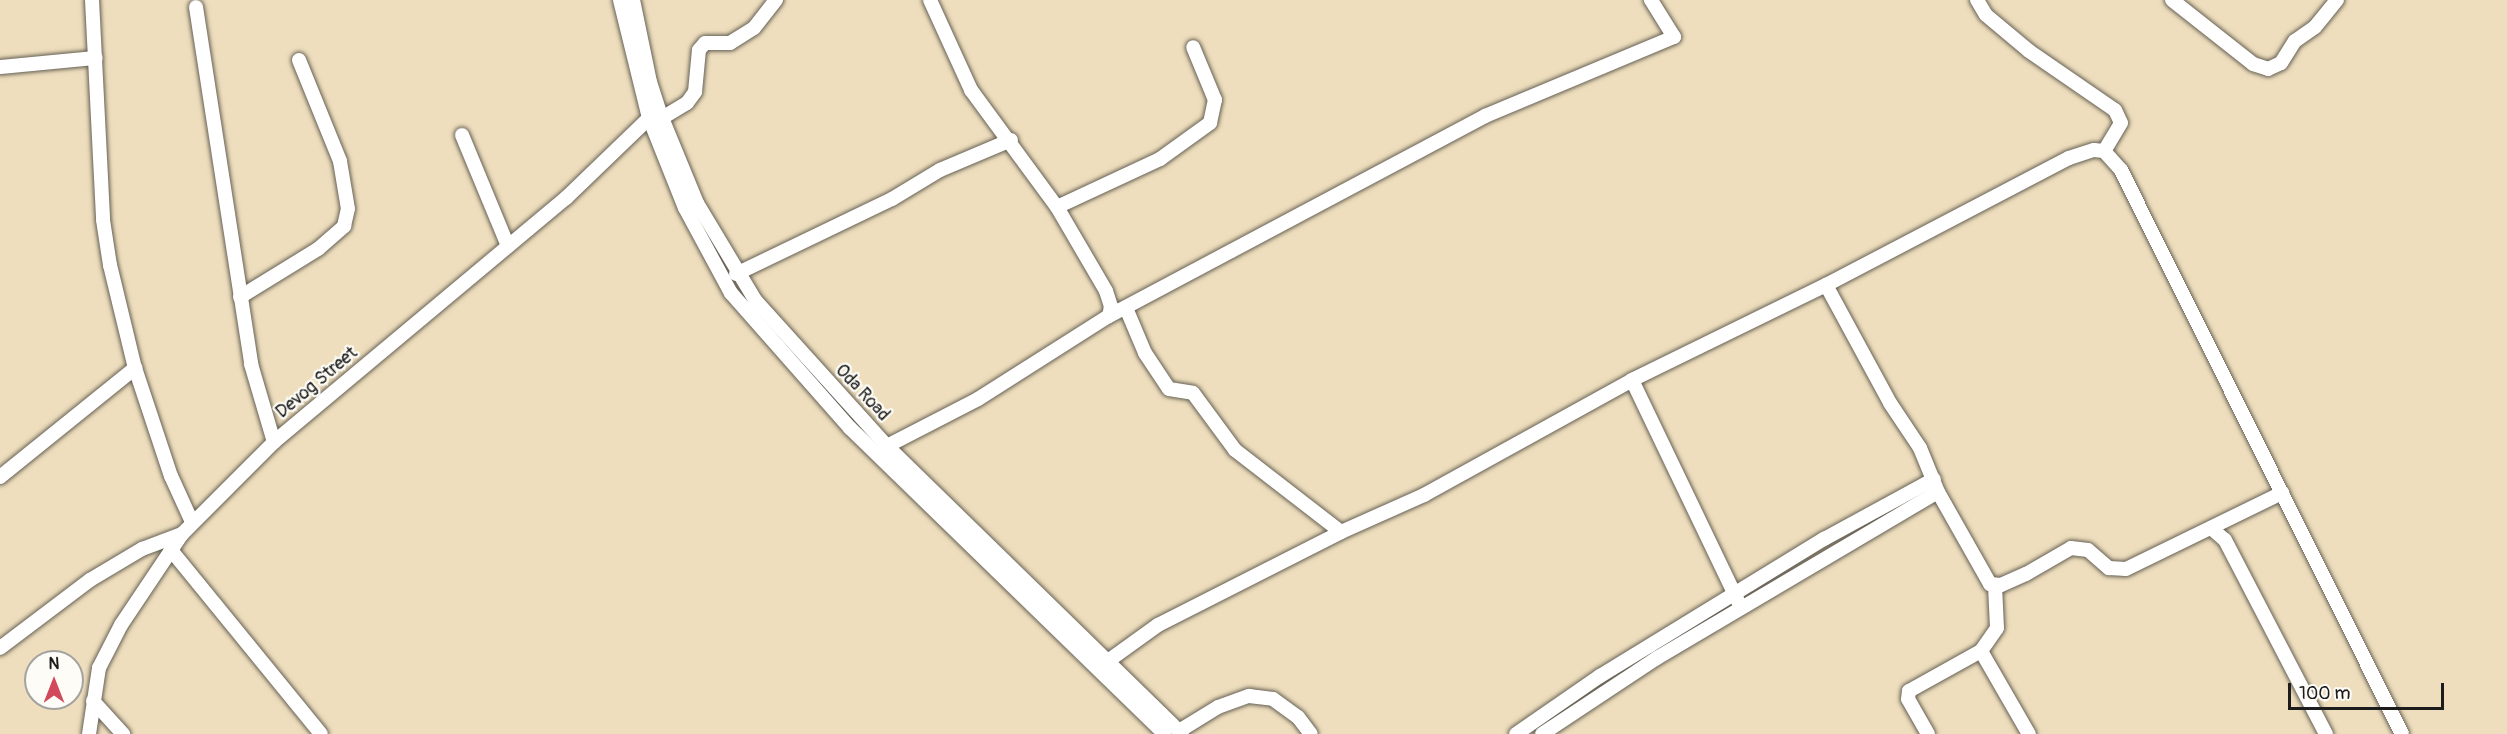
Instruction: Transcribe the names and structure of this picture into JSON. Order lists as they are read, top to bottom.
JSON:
{
  "streets": {
    "street": ["Devog Street", "Oda Road"]
  },
  "crossings": [
    ["Devog Street", "Oda Road"]
  ],
  "scale_bar": "100 m",
  "north": "top"
}
